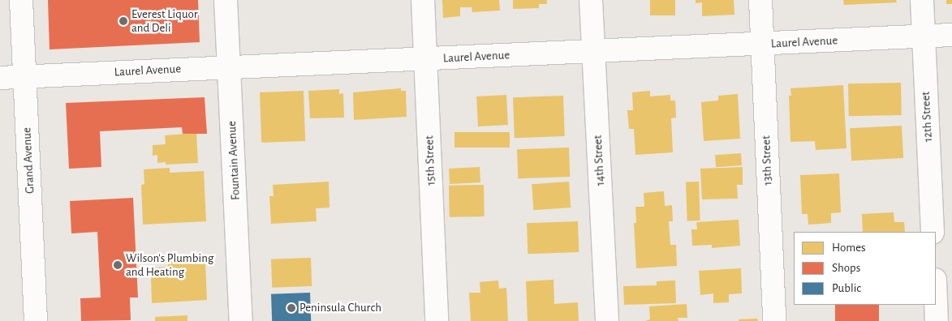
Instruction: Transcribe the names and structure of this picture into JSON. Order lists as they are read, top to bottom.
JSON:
{
  "streets": {
    "street": [
      "Laurel Avenue",
      "12th Street",
      "Grand Avenue",
      "Fountain Avenue",
      "15th Street",
      "14th Street",
      "13th Street"
    ]
  },
  "crossings": [
    ["Laurel Avenue", "12th Street"],
    ["Laurel Avenue", "Grand Avenue"],
    ["Laurel Avenue", "Fountain Avenue"],
    ["Laurel Avenue", "15th Street"],
    ["Laurel Avenue", "14th Street"],
    ["Laurel Avenue", "13th Street"]
  ],
  "places": ["Everest Liquor and Deli", "Wilson's Plumbing and Heating", "Peninsula Church"],
  "legend": ["Homes", "Shops", "Public"]
}
